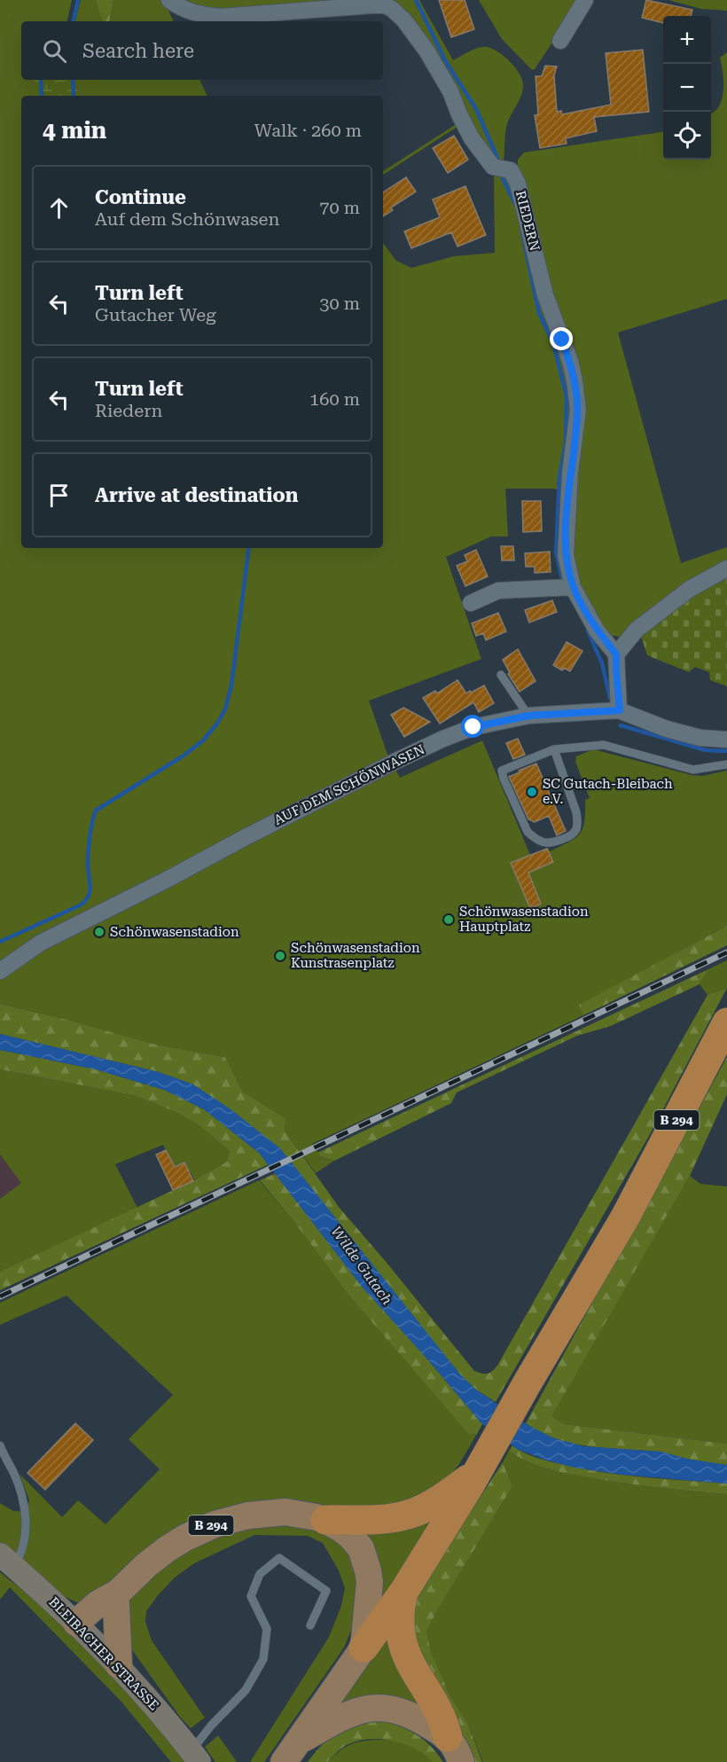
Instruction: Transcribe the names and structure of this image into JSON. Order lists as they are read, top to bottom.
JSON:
{
  "streets": {
    "highway": ["B 294"],
    "main road": ["BLEIBACHER STRASSE"],
    "street": ["RIEDERN", "AUF DEM SCHÖNWASEN"]
  },
  "crossings": [
    ["B 294", "BLEIBACHER STRASSE"]
  ],
  "water": ["Wilde Gutach"],
  "places": [
    "SC Gutach-Bleibach e.V.",
    "Schönwasenstadion Hauptplatz",
    "Schönwasenstadion",
    "Schönwasenstadion Kunstrasenplatz"
  ],
  "page": {
    "map_buttons": ["+", "−"],
    "search": "Search here",
    "heading": ["4 min", "Walk · 260 m"],
    "list": [
      ["Continue", "Auf dem Schönwasen", "70 m"],
      ["Turn left", "Gutacher Weg", "30 m"],
      ["Turn left", "Riedern", "160 m"],
      "Arrive at destination"
    ]
  }
}
